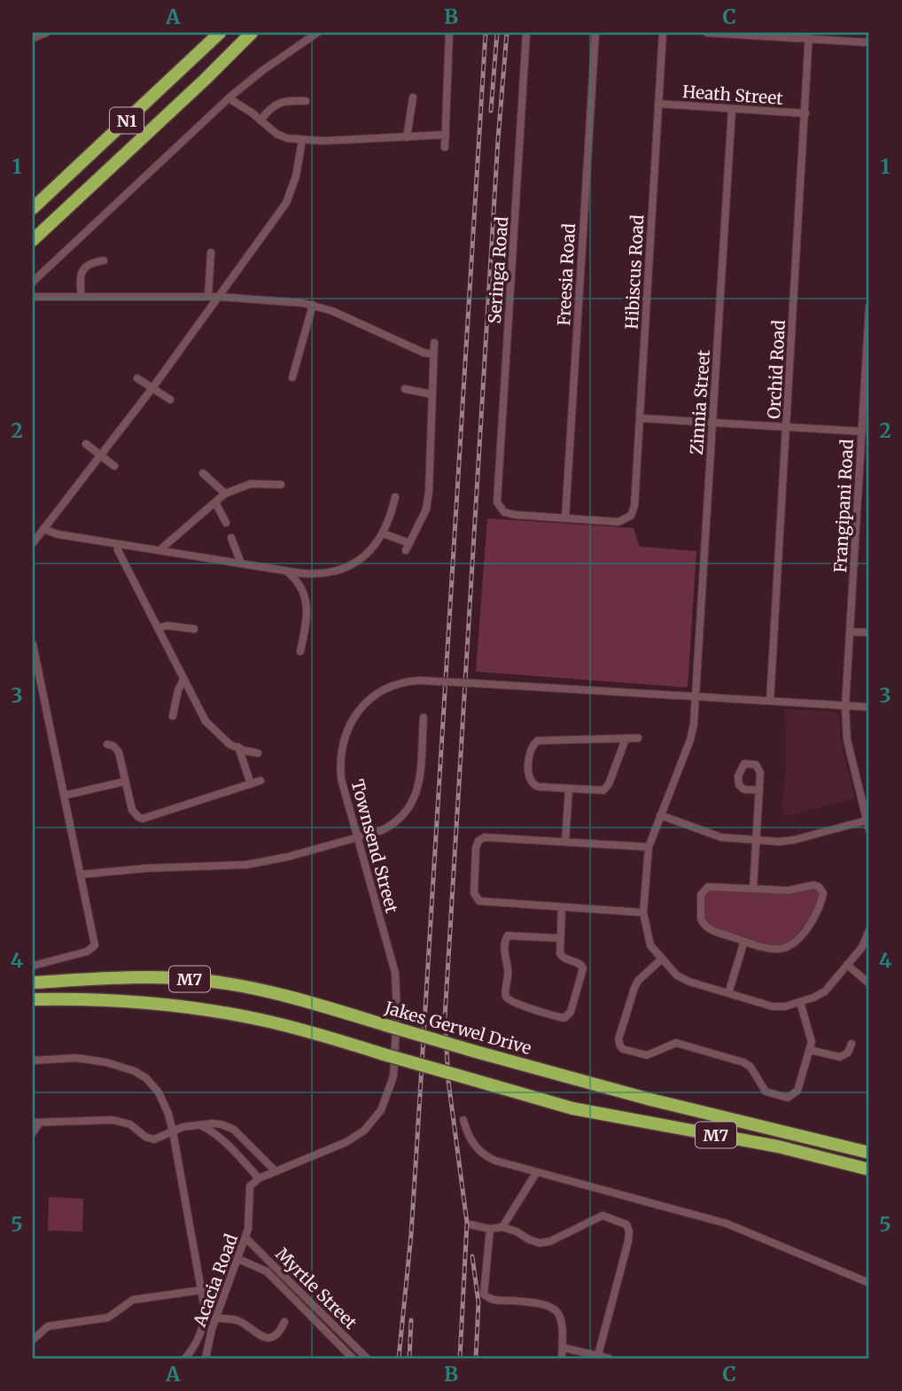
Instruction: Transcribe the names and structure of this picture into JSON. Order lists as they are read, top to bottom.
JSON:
{
  "streets": {
    "highway": ["N1", "M7", "Jakes Gerwel Drive"],
    "street": [
      "Heath Street",
      "Seringa Road",
      "Hibiscus Road",
      "Freesia Road",
      "Orchid Road",
      "Zinnia Street",
      "Frangipani Road",
      "Townsend Street",
      "Acacia Road",
      "Myrtle Street"
    ]
  },
  "crossings": [
    ["Heath Street", "Hibiscus Road"],
    ["Heath Street", "Orchid Road"],
    ["Heath Street", "Zinnia Street"],
    ["Seringa Road", "Hibiscus Road"],
    ["Seringa Road", "Freesia Road"],
    ["Hibiscus Road", "Freesia Road"],
    ["Orchid Road", "Townsend Street"],
    ["Zinnia Street", "Townsend Street"],
    ["Frangipani Road", "Townsend Street"],
    ["Townsend Street", "Acacia Road"],
    ["Acacia Road", "Myrtle Street"]
  ],
  "grid": {
    "columns": ["A", "B", "C"],
    "rows": [
      "1",
      "2",
      "3",
      "4",
      "5"
    ]
  }
}
